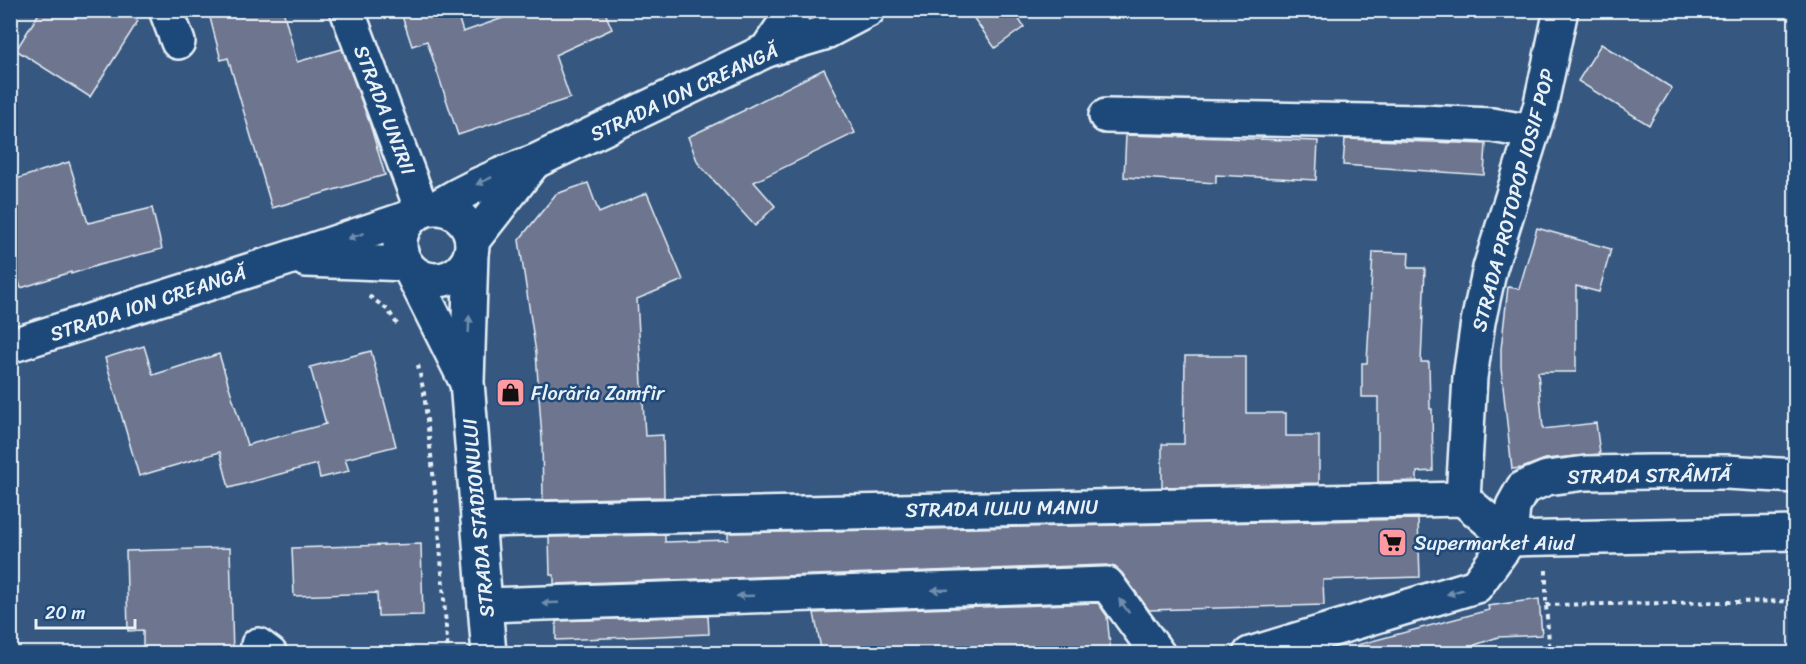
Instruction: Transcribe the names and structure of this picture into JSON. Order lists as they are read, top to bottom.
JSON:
{
  "streets": {
    "street": [
      "STRADA ION CREANGĂ",
      "STRADA UNIRII",
      "STRADA PROTOPOP IOSIF POP",
      "STRADA STRÂMTĂ",
      "STRADA IULIU MANIU",
      "STRADA STADIONULUI"
    ]
  },
  "crossings": [
    ["STRADA ION CREANGĂ", "STRADA UNIRII"],
    ["STRADA ION CREANGĂ", "STRADA STADIONULUI"],
    ["STRADA UNIRII", "STRADA STADIONULUI"],
    ["STRADA PROTOPOP IOSIF POP", "STRADA IULIU MANIU"],
    ["STRADA IULIU MANIU", "STRADA STADIONULUI"]
  ],
  "places": {
    "shop": ["Florăria Zamfir"],
    "supermarket": ["Supermarket Aiud"]
  },
  "scale_bar": "20 m"
}
